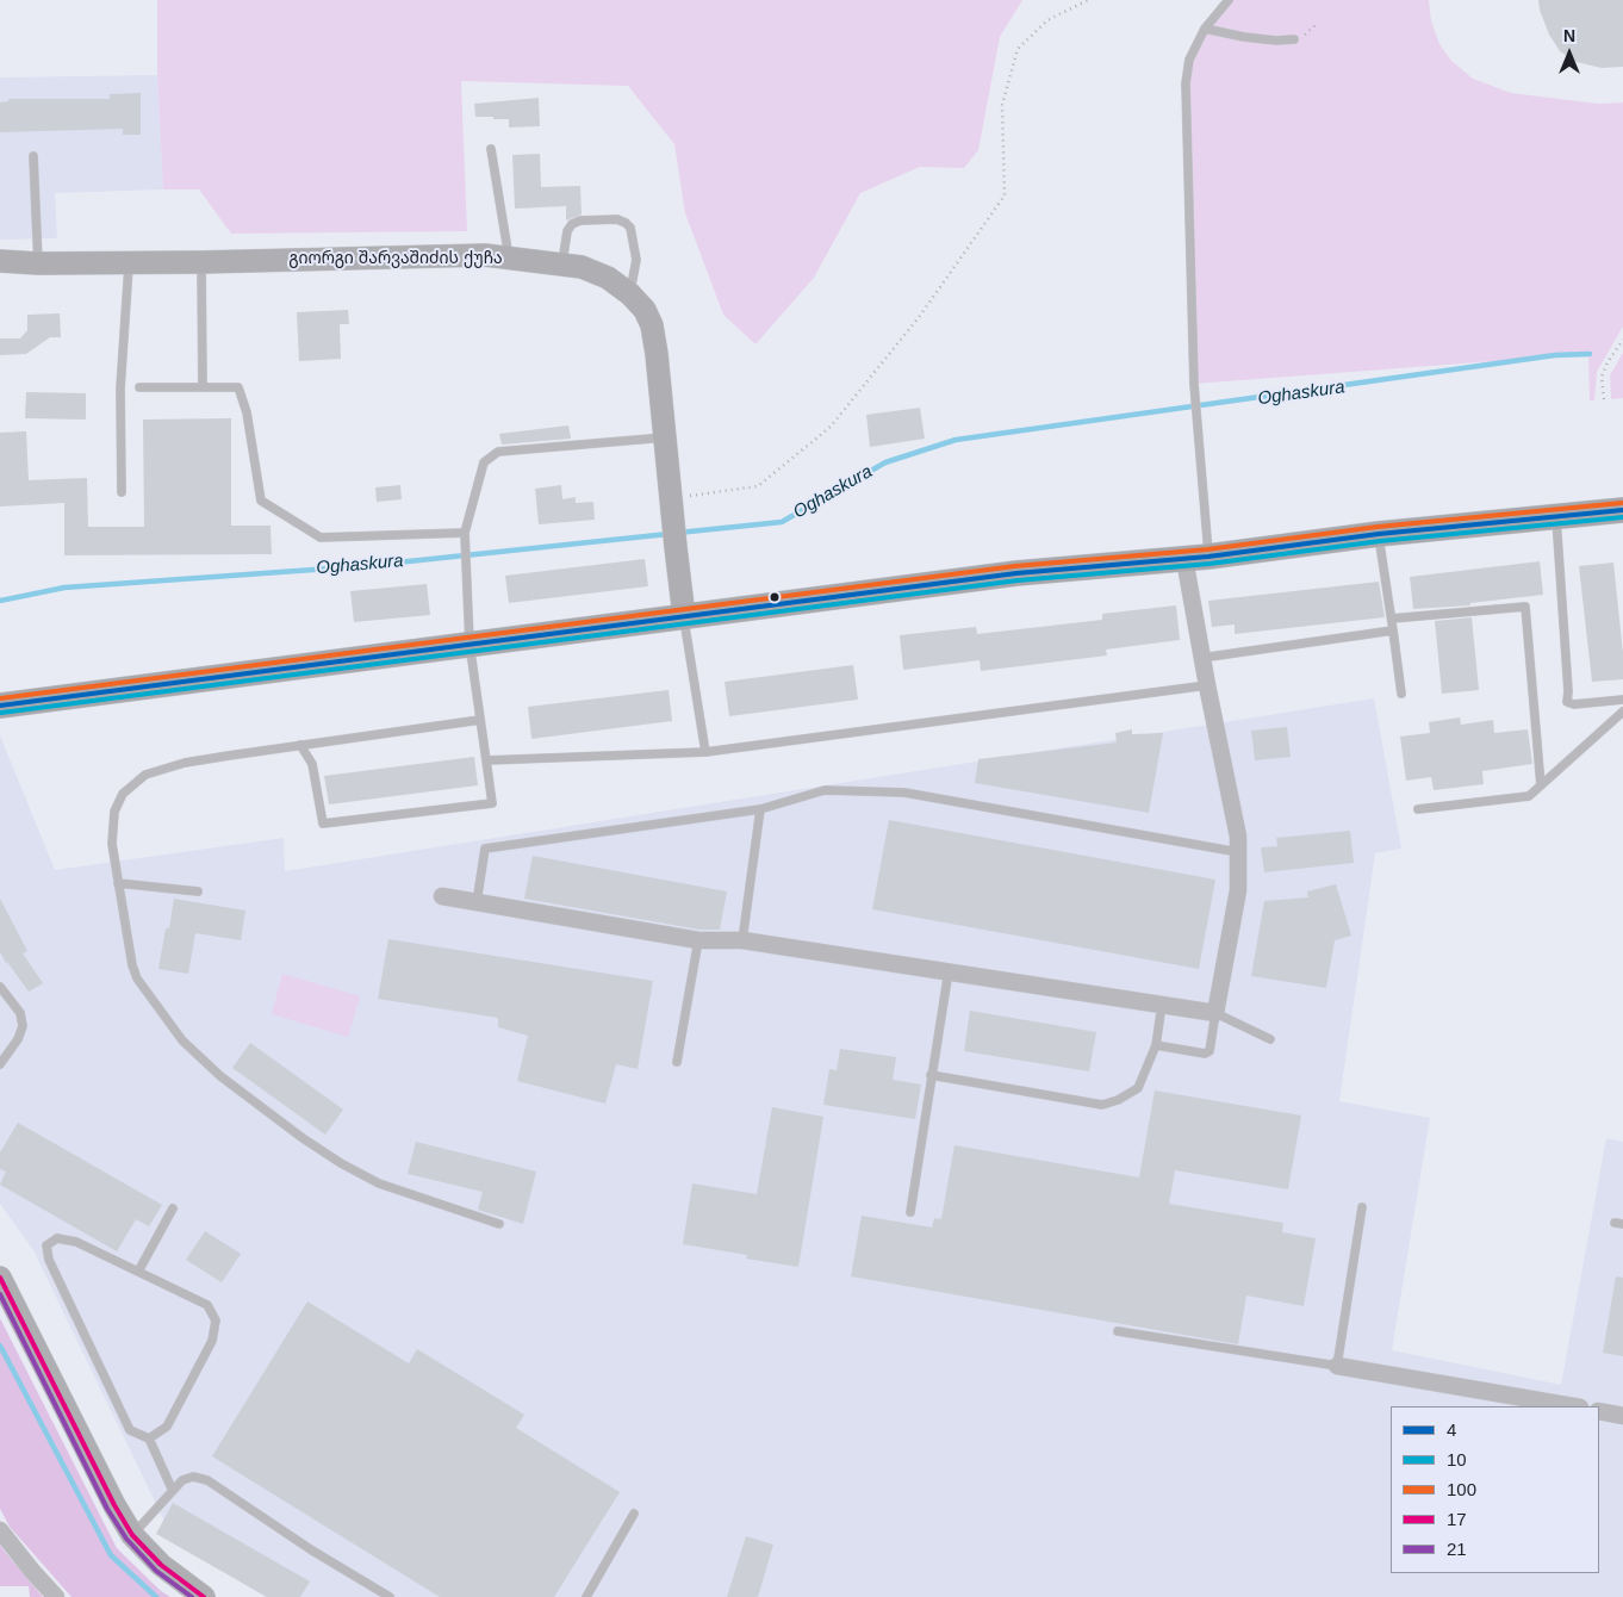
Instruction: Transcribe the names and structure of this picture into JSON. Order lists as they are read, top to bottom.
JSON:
{
  "streets": {
    "street": ["გიორგი შარვაშიძის ქუჩა"]
  },
  "water": ["Oghaskura"],
  "lines": [
    "transit line 100",
    "transit line 4",
    "transit line 10",
    "transit line 17",
    "transit line 21"
  ],
  "legend": [
    "4",
    "10",
    "100",
    "17",
    "21"
  ],
  "north": "top"
}
